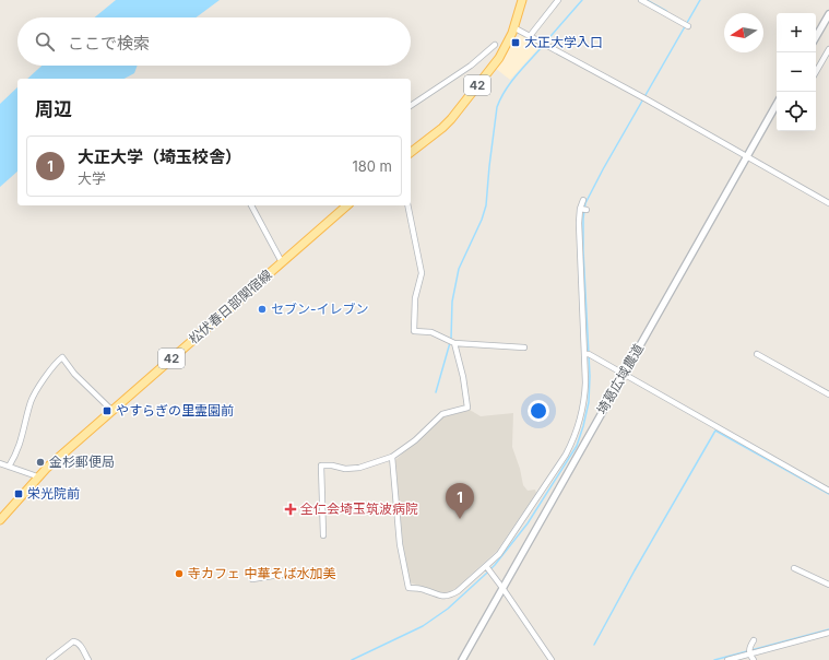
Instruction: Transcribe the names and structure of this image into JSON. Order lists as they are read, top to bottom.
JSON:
{
  "streets": {
    "main road": ["42", "松伏春日部関宿線"],
    "street": ["埼葛広域農道"]
  },
  "places": {
    "transit": ["大正大学入口", "やすらぎの里霊園前", "栄光院前"],
    "other": ["セブン-イレブン", "金杉郵便局", "寺カフェ 中華そば水加美"],
    "health": ["全仁会埼玉筑波病院"]
  },
  "north": "left",
  "page": {
    "map_buttons": ["+", "−"],
    "search": "ここで検索",
    "heading": "周辺",
    "list": [
      {
        "mark": "1",
        "name": "大正大学（埼玉校舎）",
        "note": "大学",
        "value": "180 m"
      }
    ],
    "pins": "1"
  }
}
